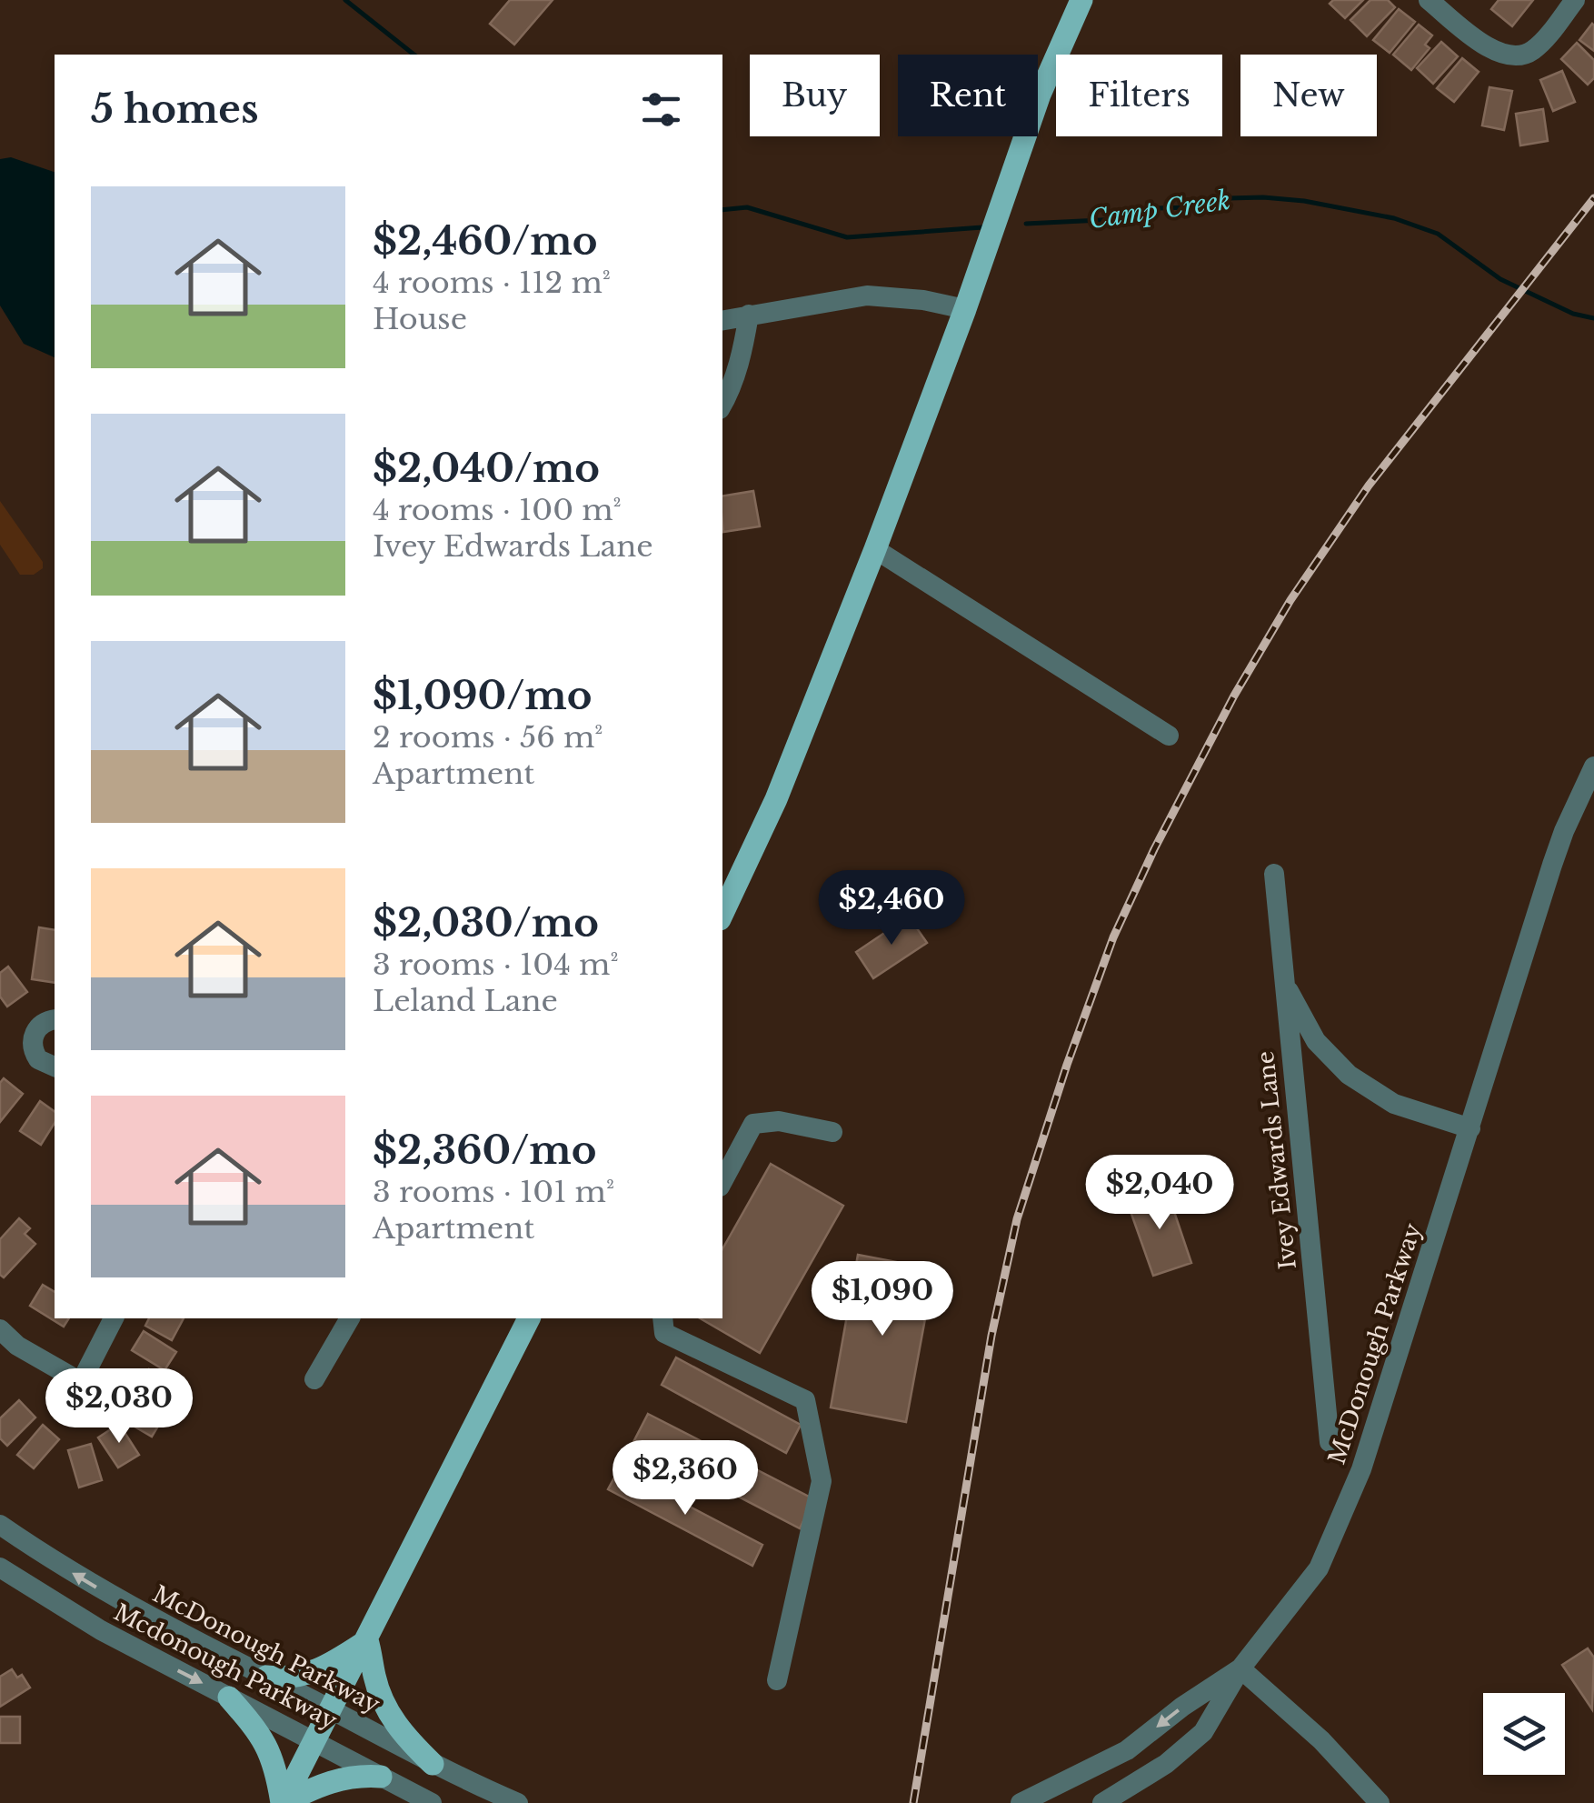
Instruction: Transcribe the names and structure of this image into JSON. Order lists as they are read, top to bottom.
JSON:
{
  "streets": {
    "street": ["Ivey Edwards Lane", "McDonough Parkway", "Mcdonough Parkway"]
  },
  "one_way": ["Mcdonough Parkway"],
  "water": ["Camp Creek"],
  "page": {
    "chip": [
      "Buy",
      "Rent",
      "Filters",
      "New"
    ],
    "heading": "5 homes",
    "list": [
      {
        "name": "$2,460/mo",
        "note": "4 rooms · 112 m² · House"
      },
      {
        "name": "$2,040/mo",
        "note": "4 rooms · 100 m² · Ivey Edwards Lane"
      },
      {
        "name": "$1,090/mo",
        "note": "2 rooms · 56 m² · Apartment"
      },
      {
        "name": "$2,030/mo",
        "note": "3 rooms · 104 m² · Leland Lane"
      },
      {
        "name": "$2,360/mo",
        "note": "3 rooms · 101 m² · Apartment"
      }
    ],
    "price": [
      "$2,460",
      "$2,040",
      "$1,090",
      "$2,030",
      "$2,360"
    ]
  }
}
